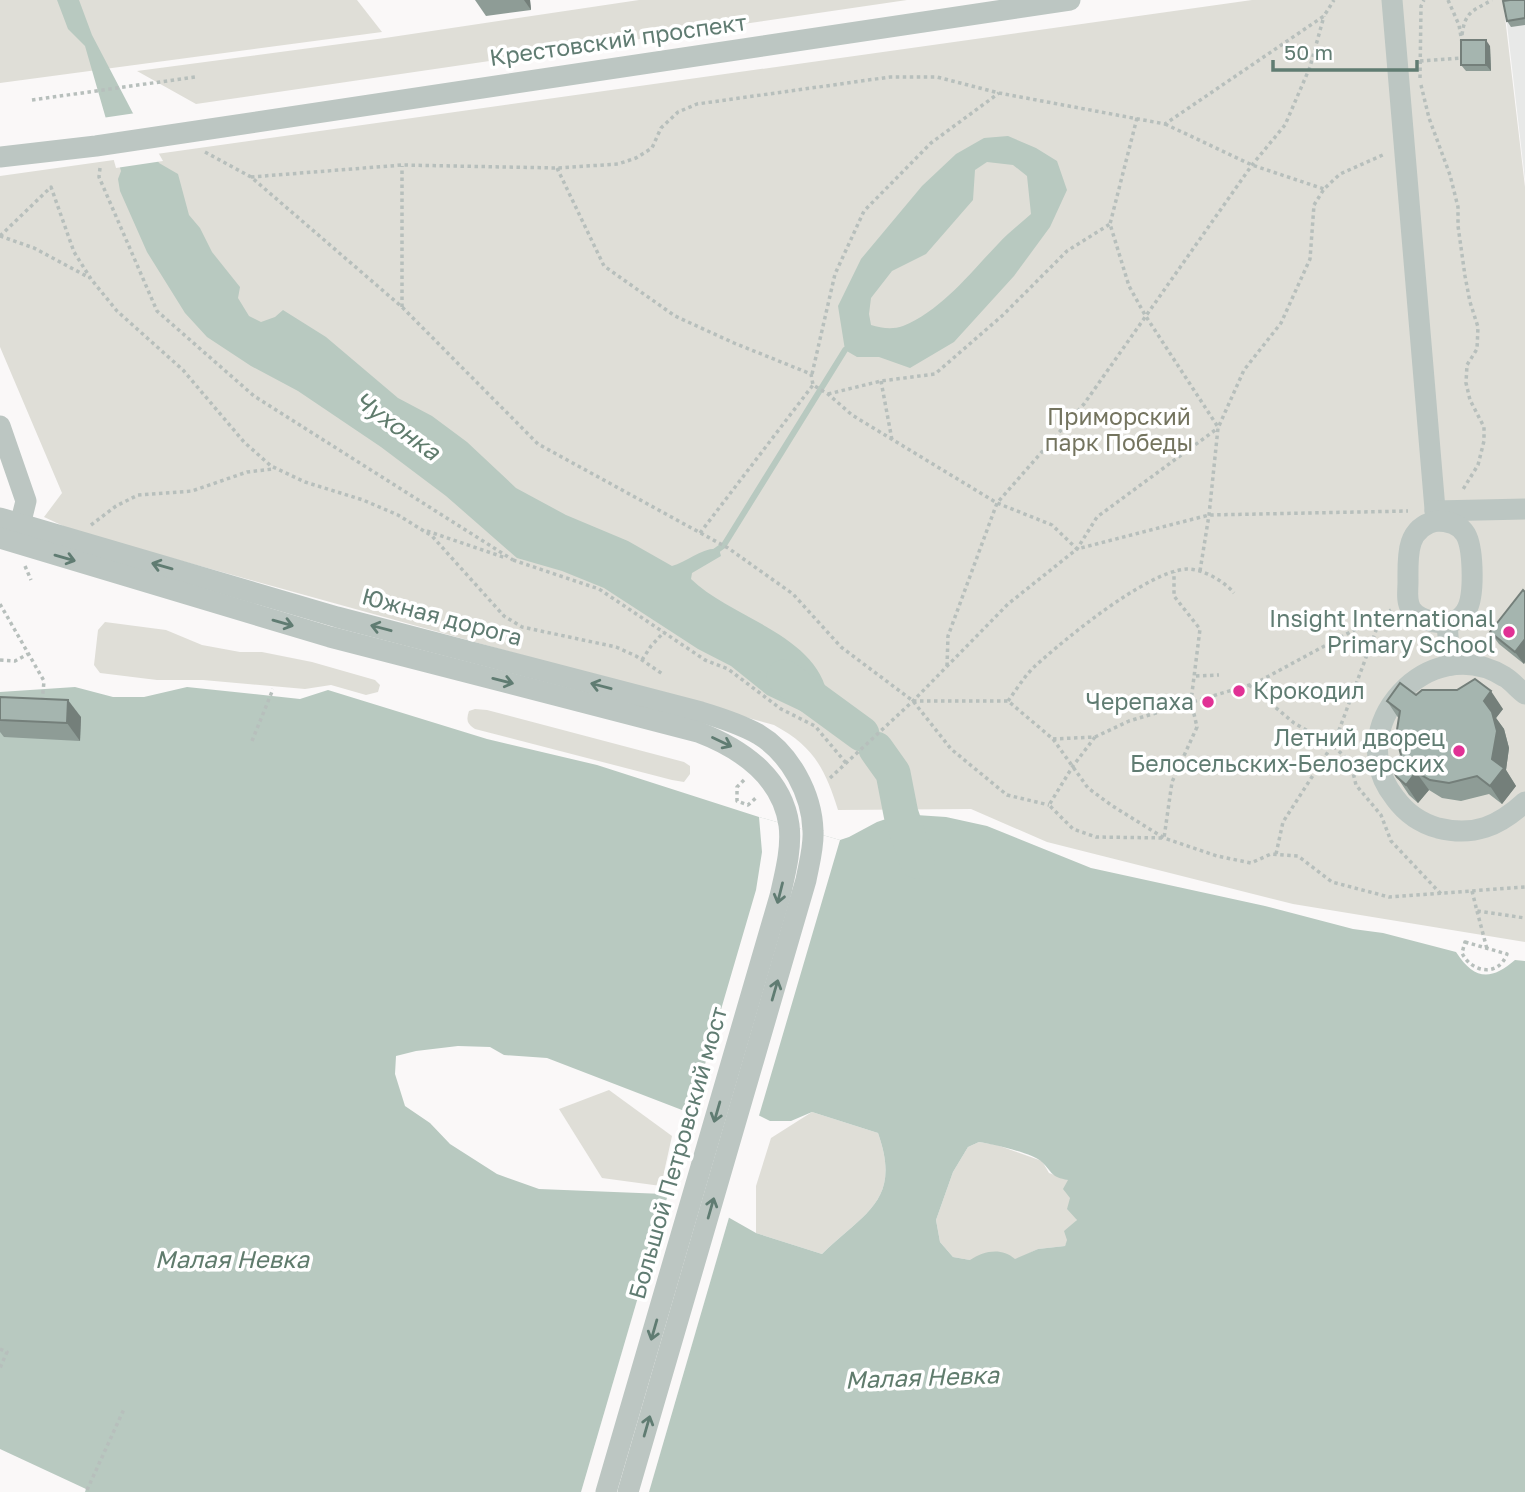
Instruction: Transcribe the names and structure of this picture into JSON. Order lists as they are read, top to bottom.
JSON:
{
  "streets": {
    "street": ["Крестовский проспект", "Южная дорога", "Большой Петровский мост"]
  },
  "crossings": [
    ["Южная дорога", "Большой Петровский мост"]
  ],
  "water": ["Чухонка", "Малая Невка"],
  "parks": ["Приморский парк Победы"],
  "places": [
    "Insight International Primary School",
    "Крокодил",
    "Черепаха",
    "Летний дворец Белосельских-Белозерских"
  ],
  "scale_bar": "50 m"
}
